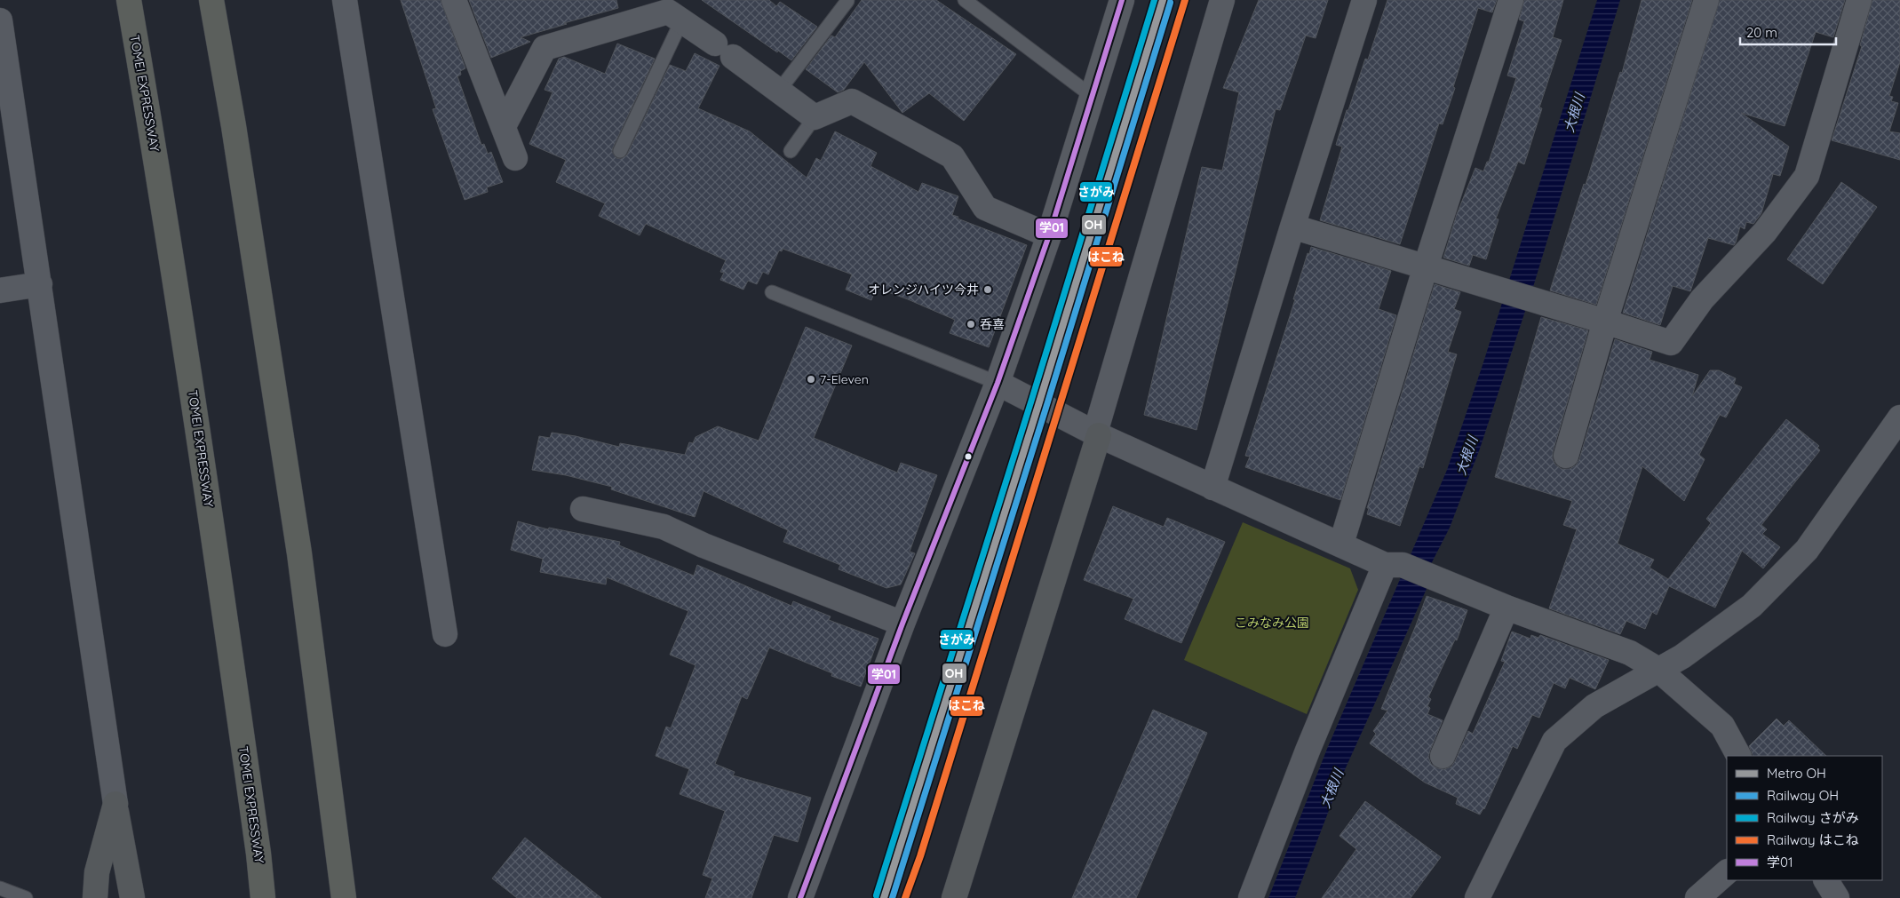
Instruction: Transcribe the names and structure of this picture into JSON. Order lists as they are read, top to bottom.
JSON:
{
  "streets": {
    "highway": ["TOMEI EXPRESSWAY"]
  },
  "water": ["大根川"],
  "parks": ["こみなみ公園"],
  "places": ["オレンジハイツ今井", "呑喜", "7-Eleven"],
  "lines": [
    "metro line OH",
    "rail line さがみ",
    "rail line はこね",
    "transit line 学01",
    "rail line OH"
  ],
  "legend": [
    "Metro OH",
    "Railway OH",
    "Railway さがみ",
    "Railway はこね",
    "学01"
  ],
  "scale_bar": "20 m"
}
